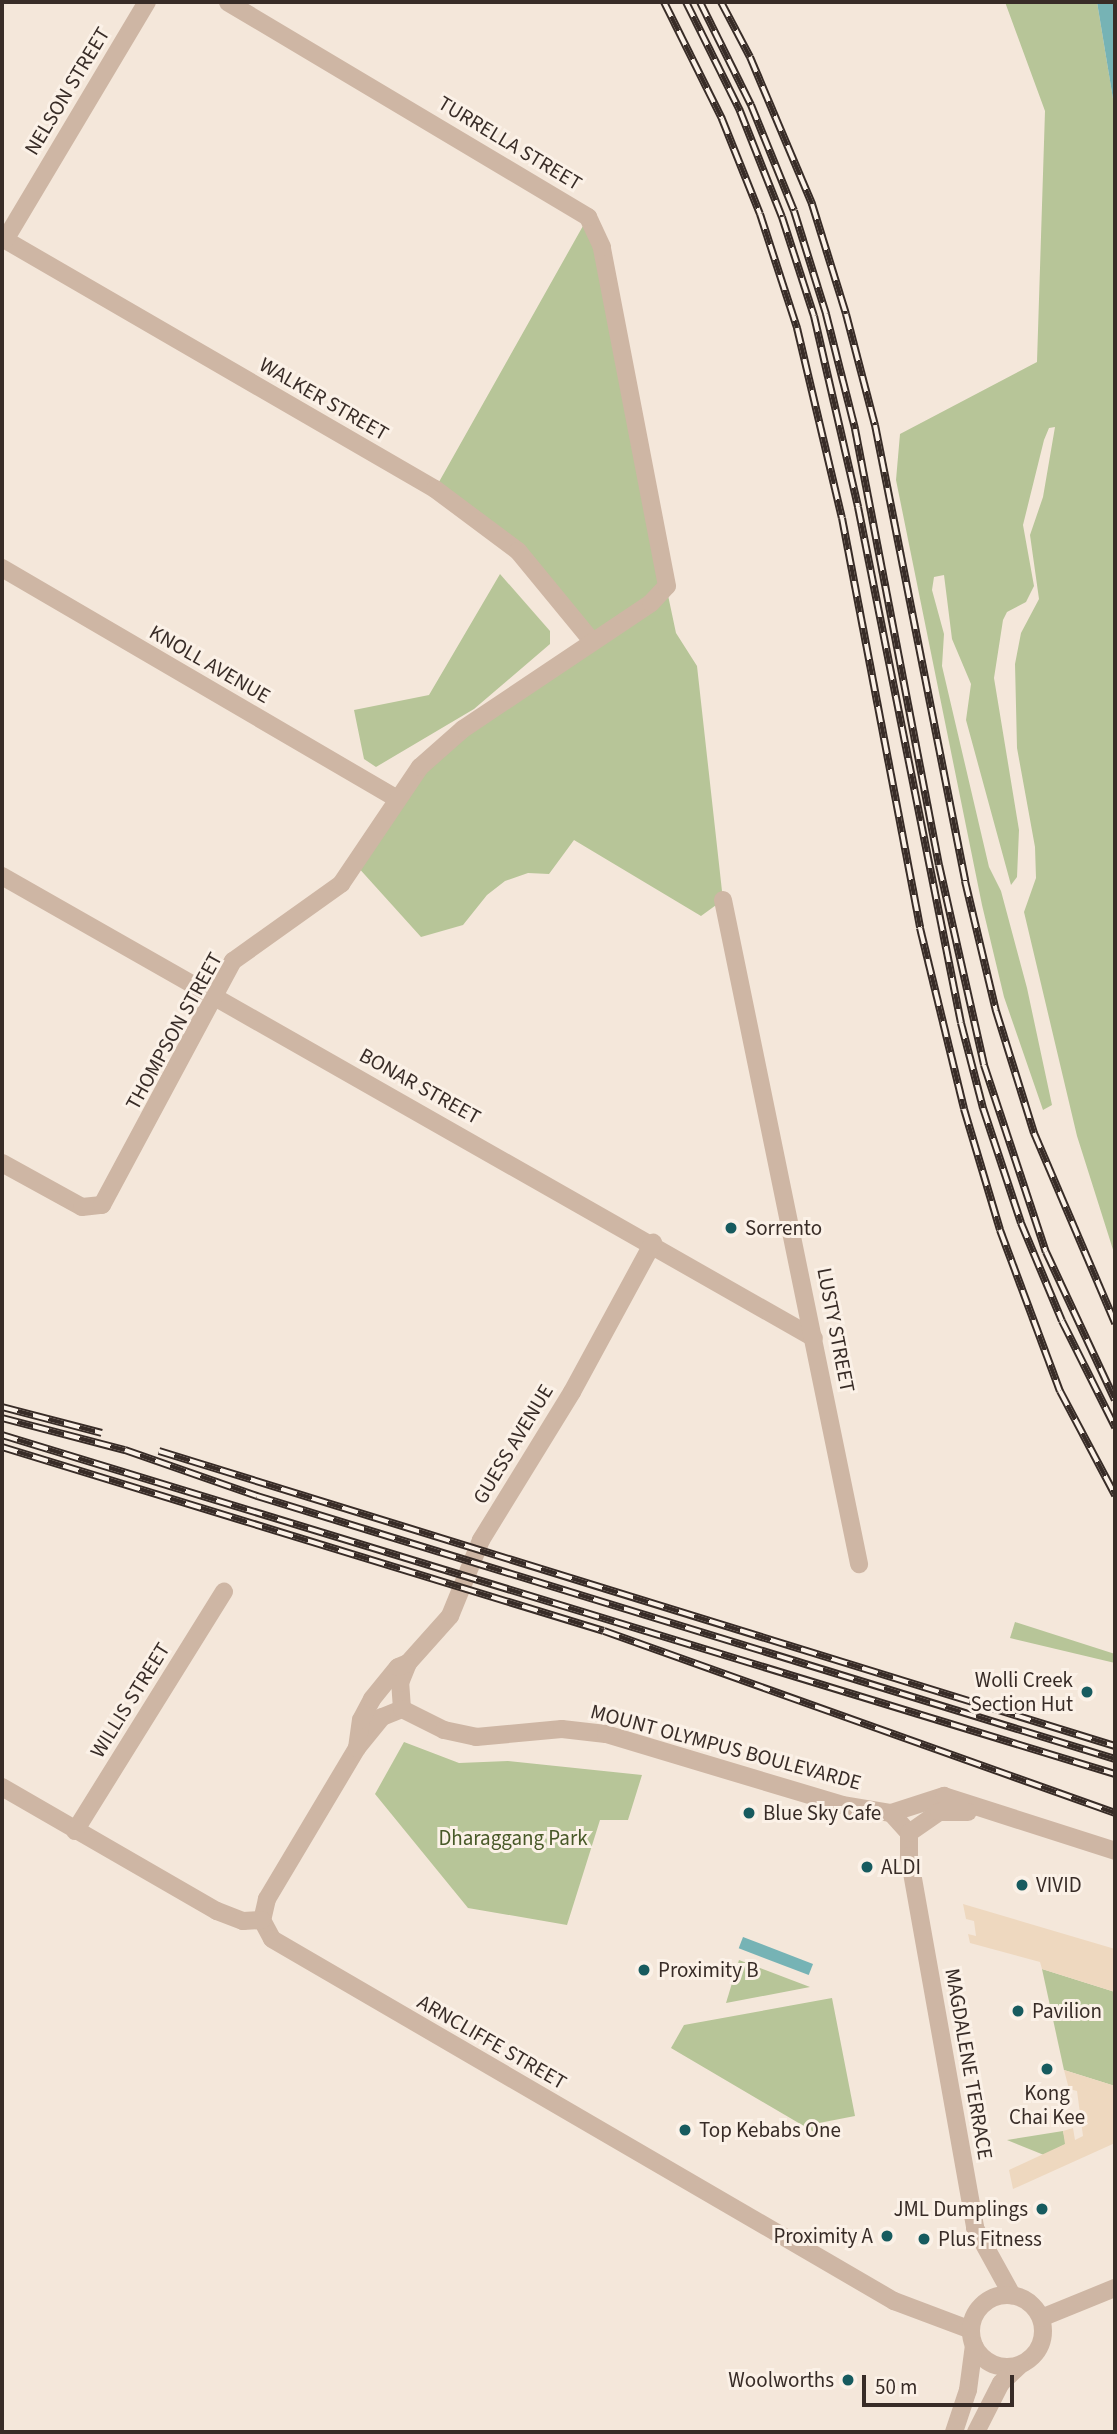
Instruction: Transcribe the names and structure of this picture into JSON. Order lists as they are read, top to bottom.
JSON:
{
  "streets": {
    "street": [
      "NELSON STREET",
      "TURRELLA STREET",
      "WALKER STREET",
      "KNOLL AVENUE",
      "THOMPSON STREET",
      "BONAR STREET",
      "LUSTY STREET",
      "GUESS AVENUE",
      "WILLIS STREET",
      "MOUNT OLYMPUS BOULEVARDE",
      "ARNCLIFFE STREET",
      "MAGDALENE TERRACE"
    ]
  },
  "crossings": [
    ["NELSON STREET", "WALKER STREET"],
    ["TURRELLA STREET", "THOMPSON STREET"],
    ["WALKER STREET", "THOMPSON STREET"],
    ["KNOLL AVENUE", "THOMPSON STREET"],
    ["THOMPSON STREET", "BONAR STREET"],
    ["BONAR STREET", "LUSTY STREET"],
    ["BONAR STREET", "GUESS AVENUE"],
    ["GUESS AVENUE", "MOUNT OLYMPUS BOULEVARDE"],
    ["GUESS AVENUE", "ARNCLIFFE STREET"],
    ["ARNCLIFFE STREET", "MAGDALENE TERRACE"]
  ],
  "parks": ["Dharaggang Park"],
  "places": [
    "Sorrento",
    "Wolli Creek Section Hut",
    "Blue Sky Cafe",
    "ALDI",
    "VIVID",
    "Proximity B",
    "Pavilion",
    "Kong Chai Kee",
    "Top Kebabs One",
    "JML Dumplings",
    "Proximity A",
    "Plus Fitness",
    "Woolworths"
  ],
  "scale_bar": "50 m"
}
